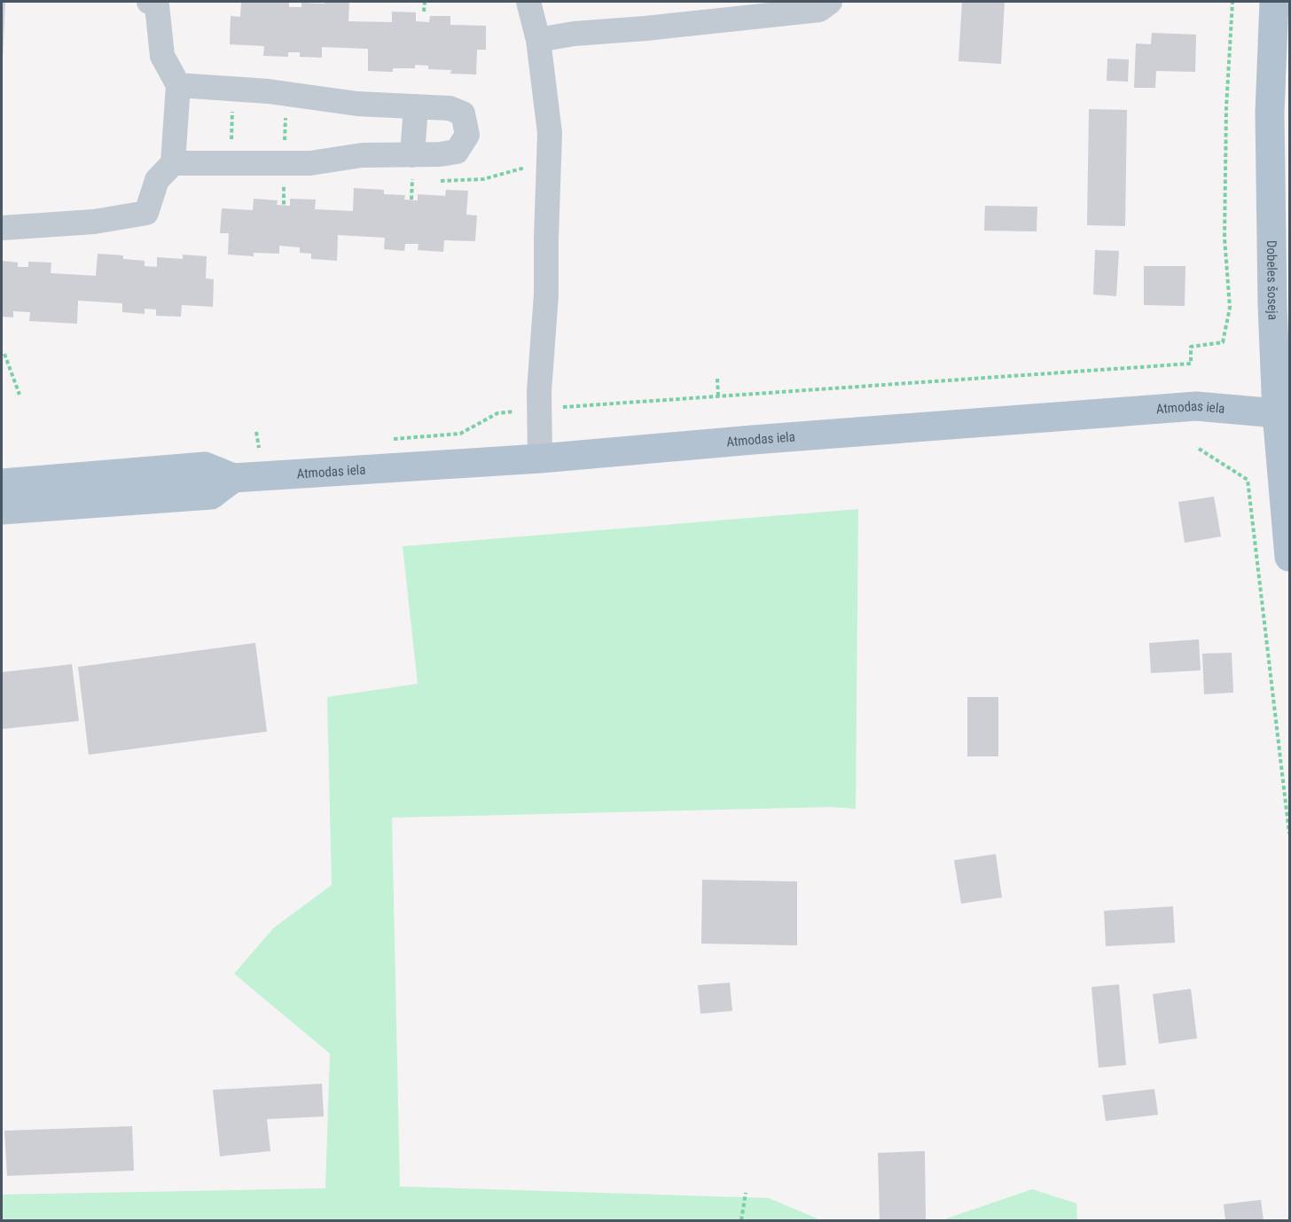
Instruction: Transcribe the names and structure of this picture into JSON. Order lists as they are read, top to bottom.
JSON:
{
  "streets": {
    "main road": ["Dobeles šoseja", "Atmodas iela"]
  },
  "crossings": [
    ["Dobeles šoseja", "Atmodas iela"]
  ]
}
